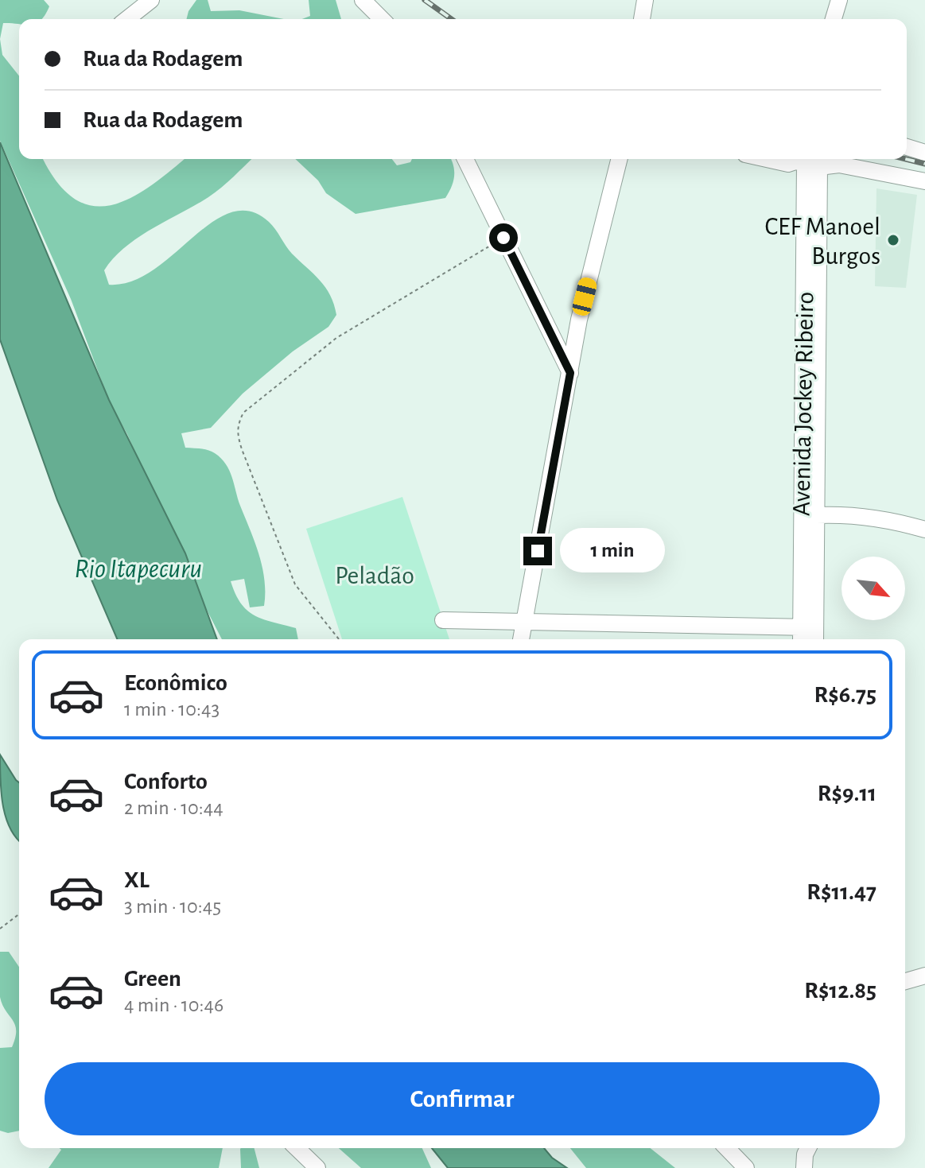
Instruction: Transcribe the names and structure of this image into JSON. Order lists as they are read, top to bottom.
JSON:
{
  "streets": {
    "street": ["Avenida Jockey Ribeiro"]
  },
  "water": ["Rio Itapecuru"],
  "parks": ["Peladão"],
  "places": ["CEF Manoel Burgos"],
  "north": "bottom right",
  "page": {
    "banner": ["Rua da Rodagem", "Rua da Rodagem"],
    "bubble": "1 min",
    "list": [
      {
        "name": "Econômico",
        "note": "1 min · 10:43",
        "value": "R$6.75"
      },
      {
        "name": "Conforto",
        "note": "2 min · 10:44",
        "value": "R$9.11"
      },
      {
        "name": "XL",
        "note": "3 min · 10:45",
        "value": "R$11.47"
      },
      {
        "name": "Green",
        "note": "4 min · 10:46",
        "value": "R$12.85"
      }
    ],
    "buttons": "Confirmar"
  }
}
